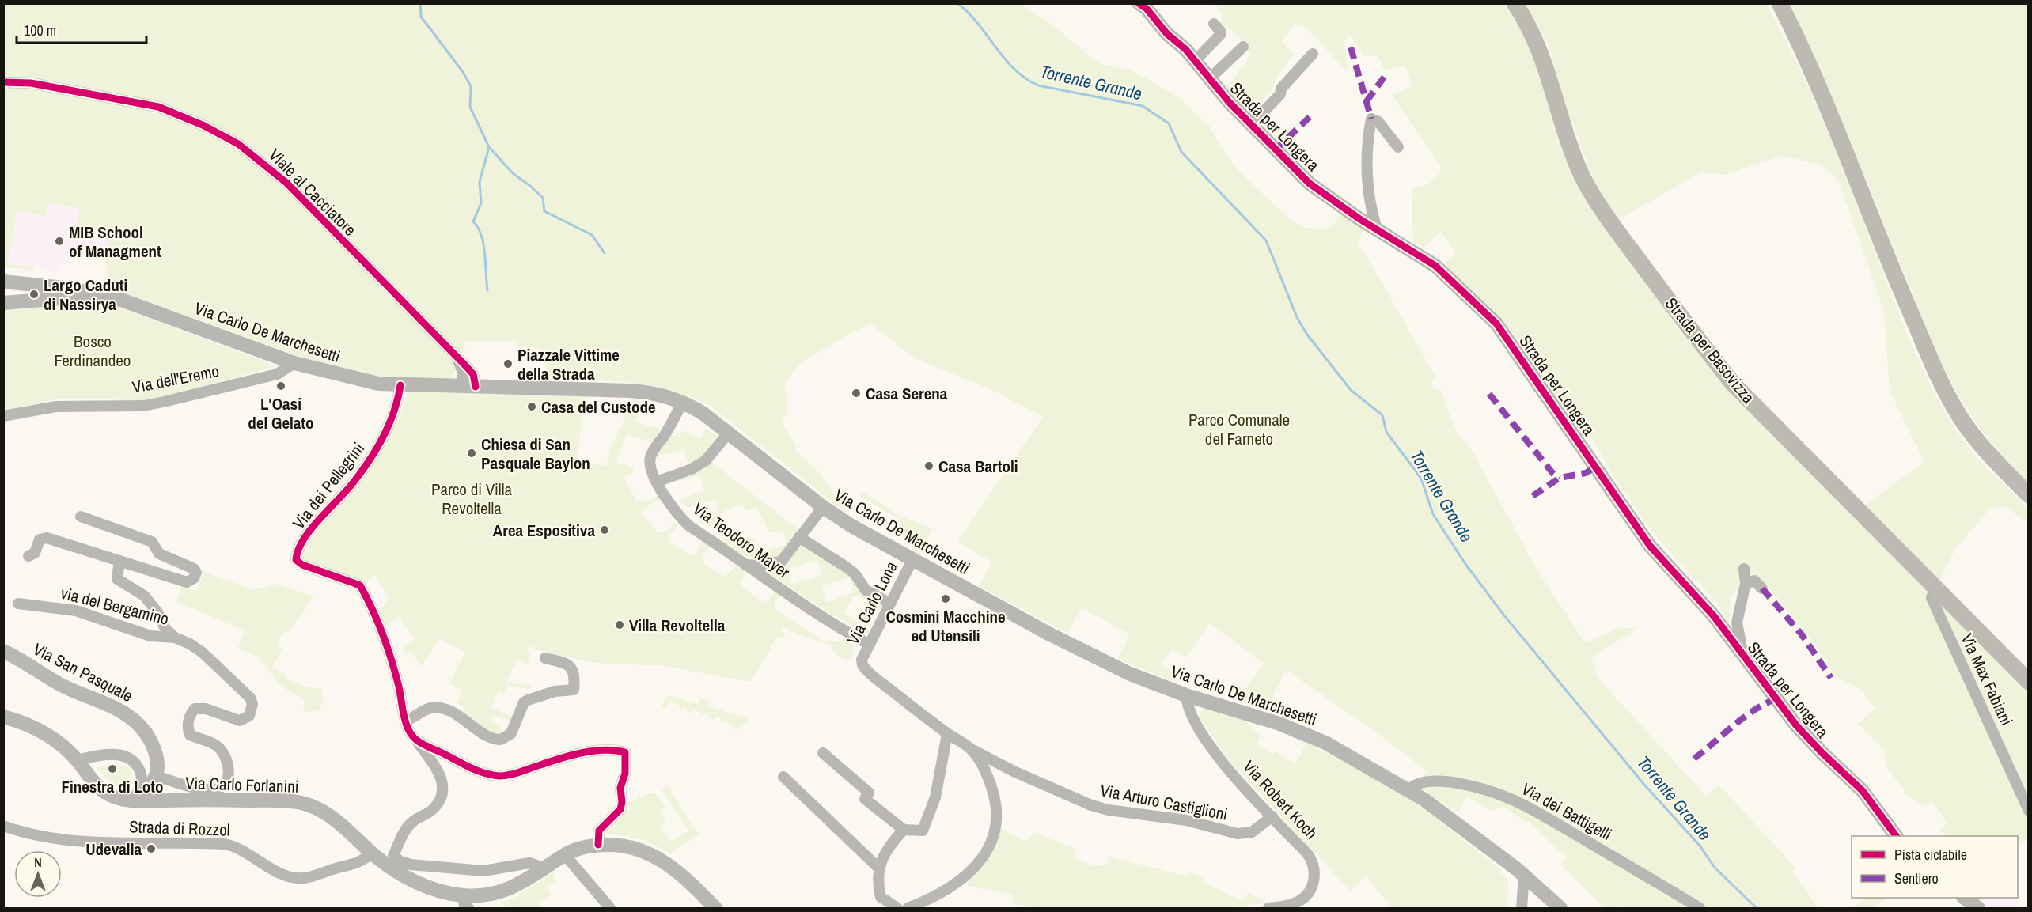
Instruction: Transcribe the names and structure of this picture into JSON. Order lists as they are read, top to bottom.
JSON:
{
  "streets": {
    "main road": [
      "Strada per Longera",
      "Via Carlo De Marchesetti",
      "Strada per Basovizza",
      "Via San Pasquale",
      "Via Carlo Forlanini"
    ],
    "street": [
      "Viale al Cacciatore",
      "Via dell'Eremo",
      "Via dei Pellegrini",
      "Via Teodoro Mayer",
      "Via Carlo Lona",
      "via del Bergamino",
      "Via Max Fabiani",
      "Via Robert Koch",
      "Via Arturo Castiglioni",
      "Via dei Battigelli",
      "Strada di Rozzol"
    ]
  },
  "crossings": [
    ["Viale al Cacciatore", "Via Carlo De Marchesetti"],
    ["Via Carlo De Marchesetti", "Via dell'Eremo"],
    ["Via Carlo De Marchesetti", "Via dei Pellegrini"],
    ["Via Carlo De Marchesetti", "Via Teodoro Mayer"],
    ["Via Carlo De Marchesetti", "Via Carlo Lona"],
    ["Via Carlo De Marchesetti", "Via Robert Koch"],
    ["Via Carlo De Marchesetti", "Via dei Battigelli"],
    ["Strada per Basovizza", "Via Max Fabiani"],
    ["Via dei Pellegrini", "Via Carlo Forlanini"],
    ["Via Teodoro Mayer", "Via Carlo Lona"],
    ["Via Carlo Lona", "Via Arturo Castiglioni"],
    ["via del Bergamino", "Via San Pasquale"],
    ["Via Carlo Forlanini", "Strada di Rozzol"],
    ["Via Robert Koch", "Via Arturo Castiglioni"]
  ],
  "water": ["Torrente Grande"],
  "parks": ["Bosco Ferdinandeo", "Parco Comunale del Farneto", "Parco di Villa Revoltella"],
  "places": [
    "MIB School of Managment",
    "Largo Caduti di Nassirya",
    "Piazzale Vittime della Strada",
    "L'Oasi del Gelato",
    "Casa Serena",
    "Casa del Custode",
    "Chiesa di San Pasquale Baylon",
    "Casa Bartoli",
    "Area Espositiva",
    "Cosmini Macchine ed Utensili",
    "Villa Revoltella",
    "Finestra di Loto",
    "Udevalla"
  ],
  "legend": ["Pista ciclabile", "Sentiero"],
  "scale_bar": "100 m",
  "north": "top"
}
